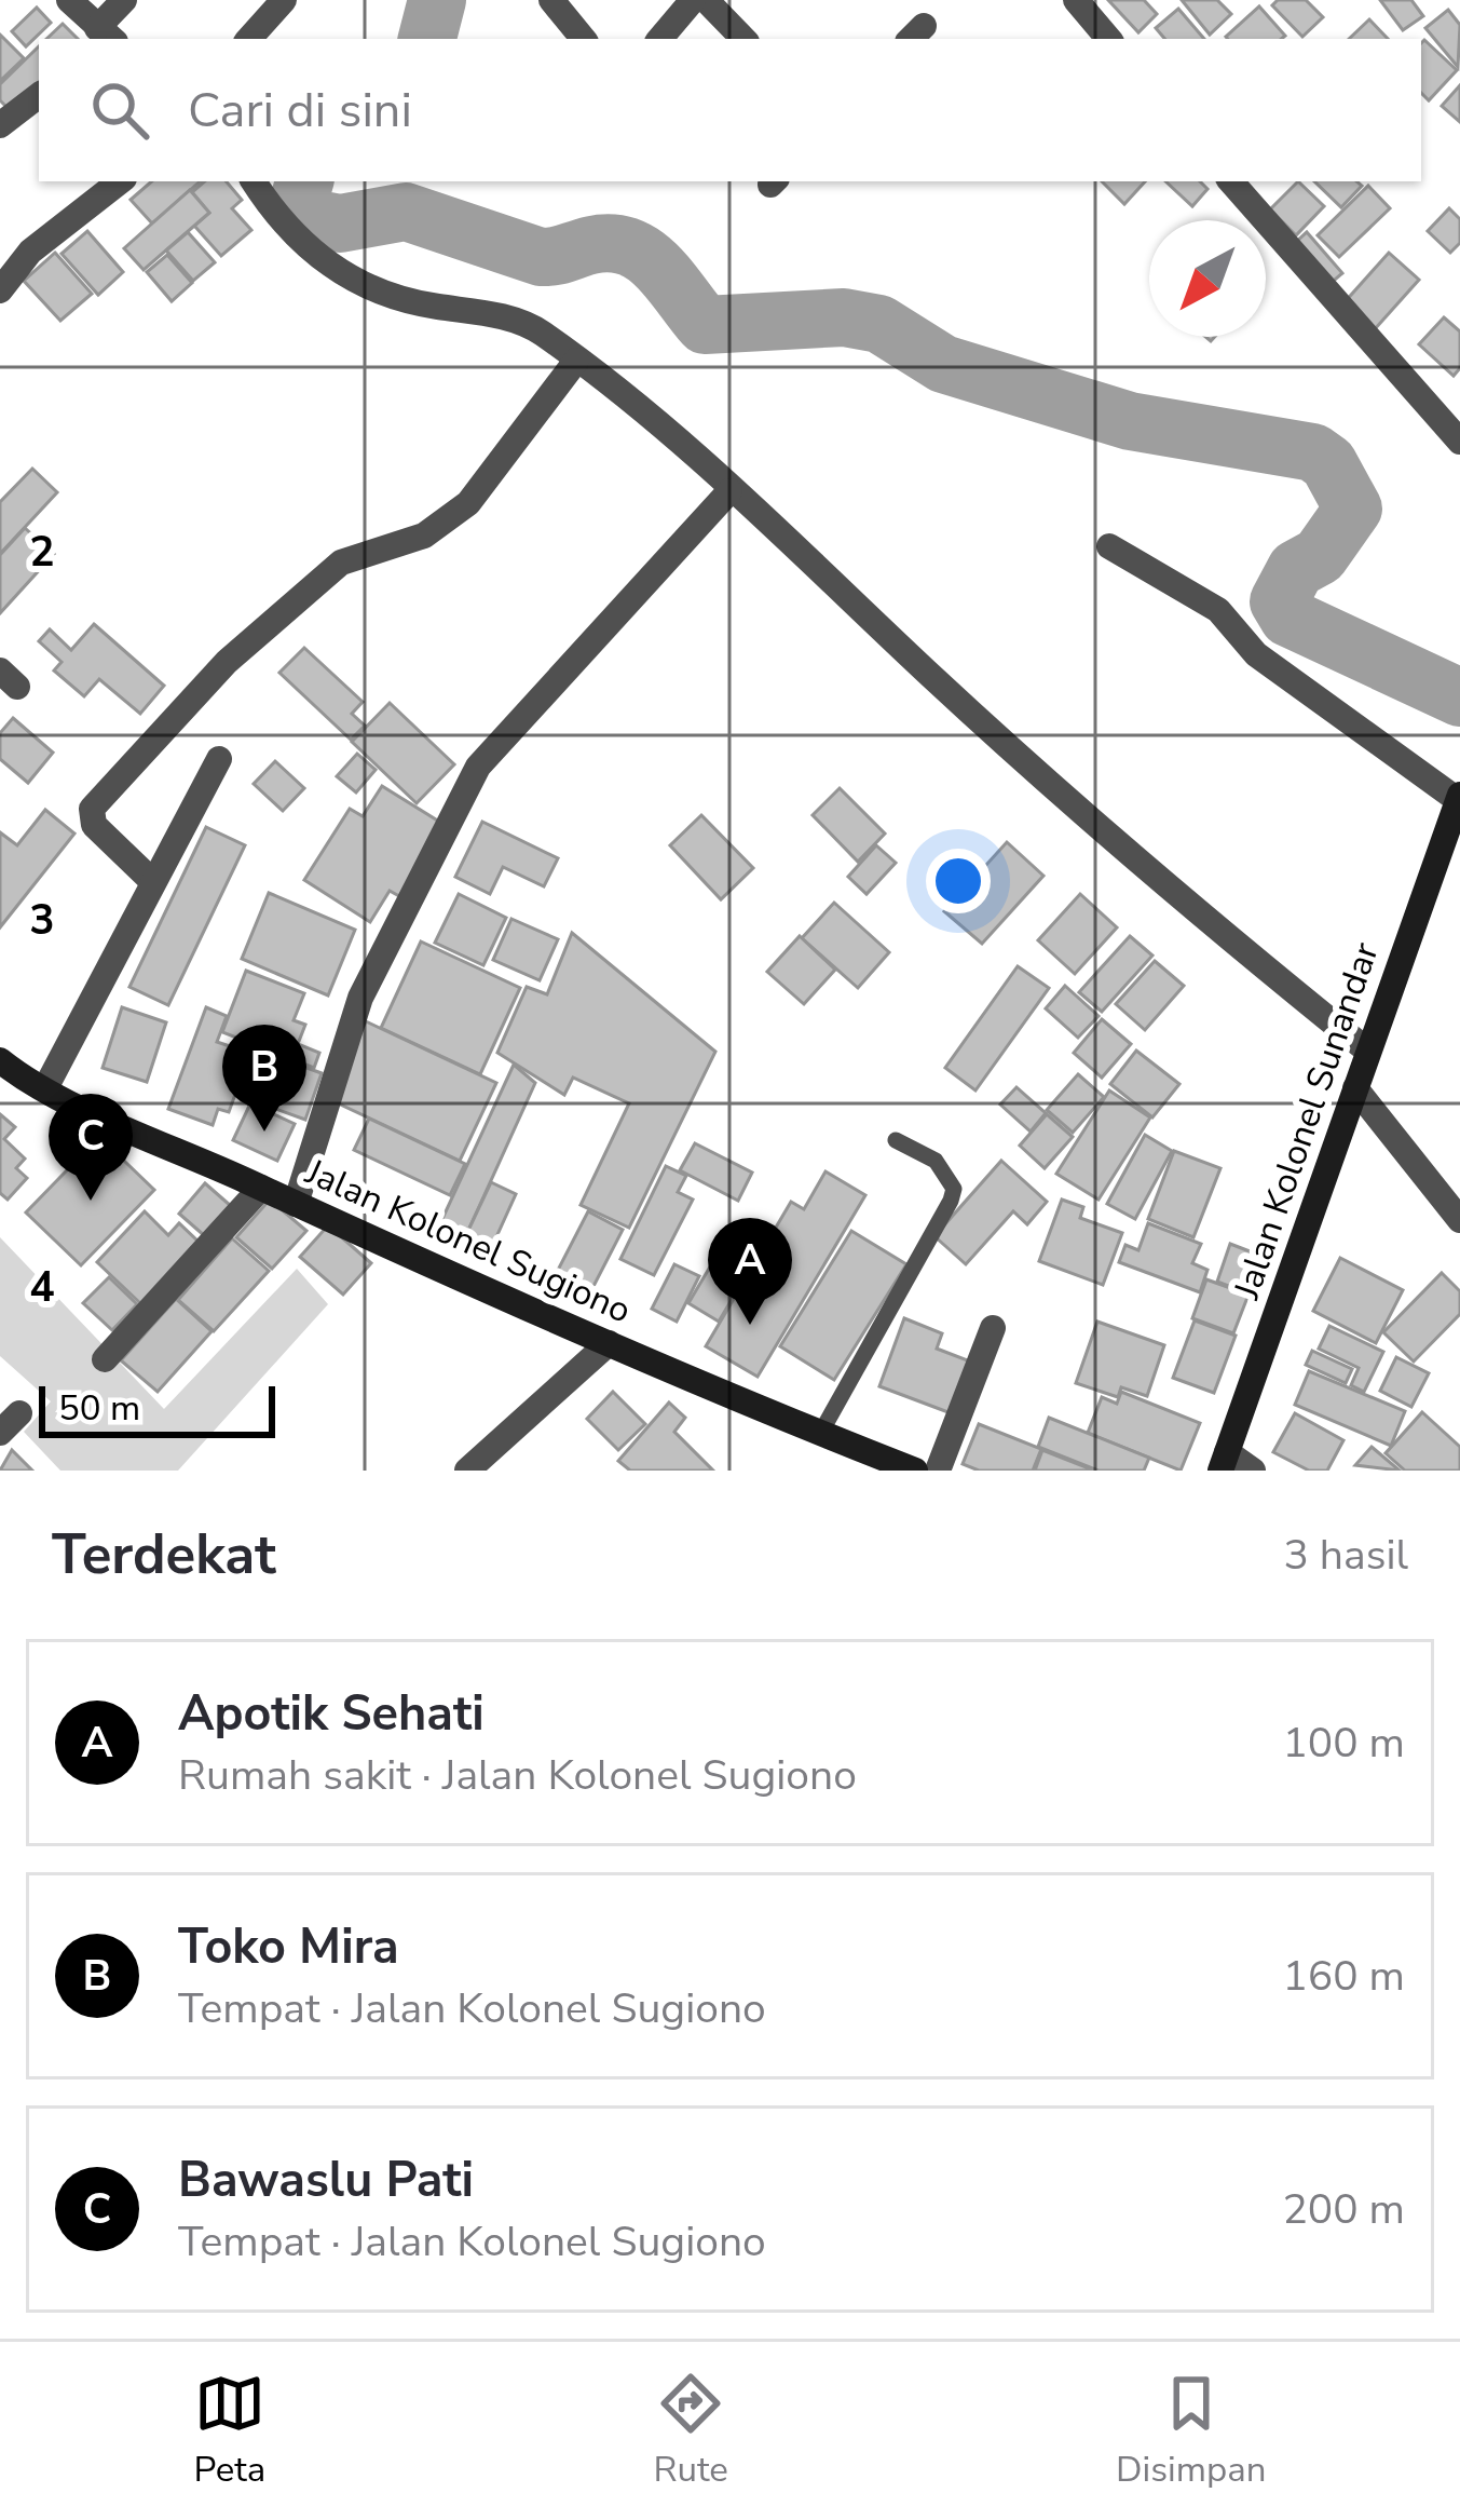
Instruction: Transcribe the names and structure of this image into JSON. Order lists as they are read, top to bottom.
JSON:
{
  "streets": {
    "main road": ["Jalan Kolonel Sunandar", "Jalan Kolonel Sugiono"]
  },
  "scale_bar": "50 m",
  "north": "bottom left",
  "page": {
    "search": "Cari di sini",
    "pins": ["B", "C", "A"],
    "scale": "50 m",
    "heading": ["Terdekat", "3 hasil"],
    "list": [
      {
        "mark": "A",
        "name": "Apotik Sehati",
        "note": "Rumah sakit · Jalan Kolonel Sugiono",
        "value": "100 m"
      },
      {
        "mark": "B",
        "name": "Toko Mira",
        "note": "Tempat · Jalan Kolonel Sugiono",
        "value": "160 m"
      },
      {
        "mark": "C",
        "name": "Bawaslu Pati",
        "note": "Tempat · Jalan Kolonel Sugiono",
        "value": "200 m"
      }
    ],
    "nav": ["Peta", "Rute", "Disimpan"]
  },
  "grid": {
    "rows": ["2", "3", "4"]
  }
}
